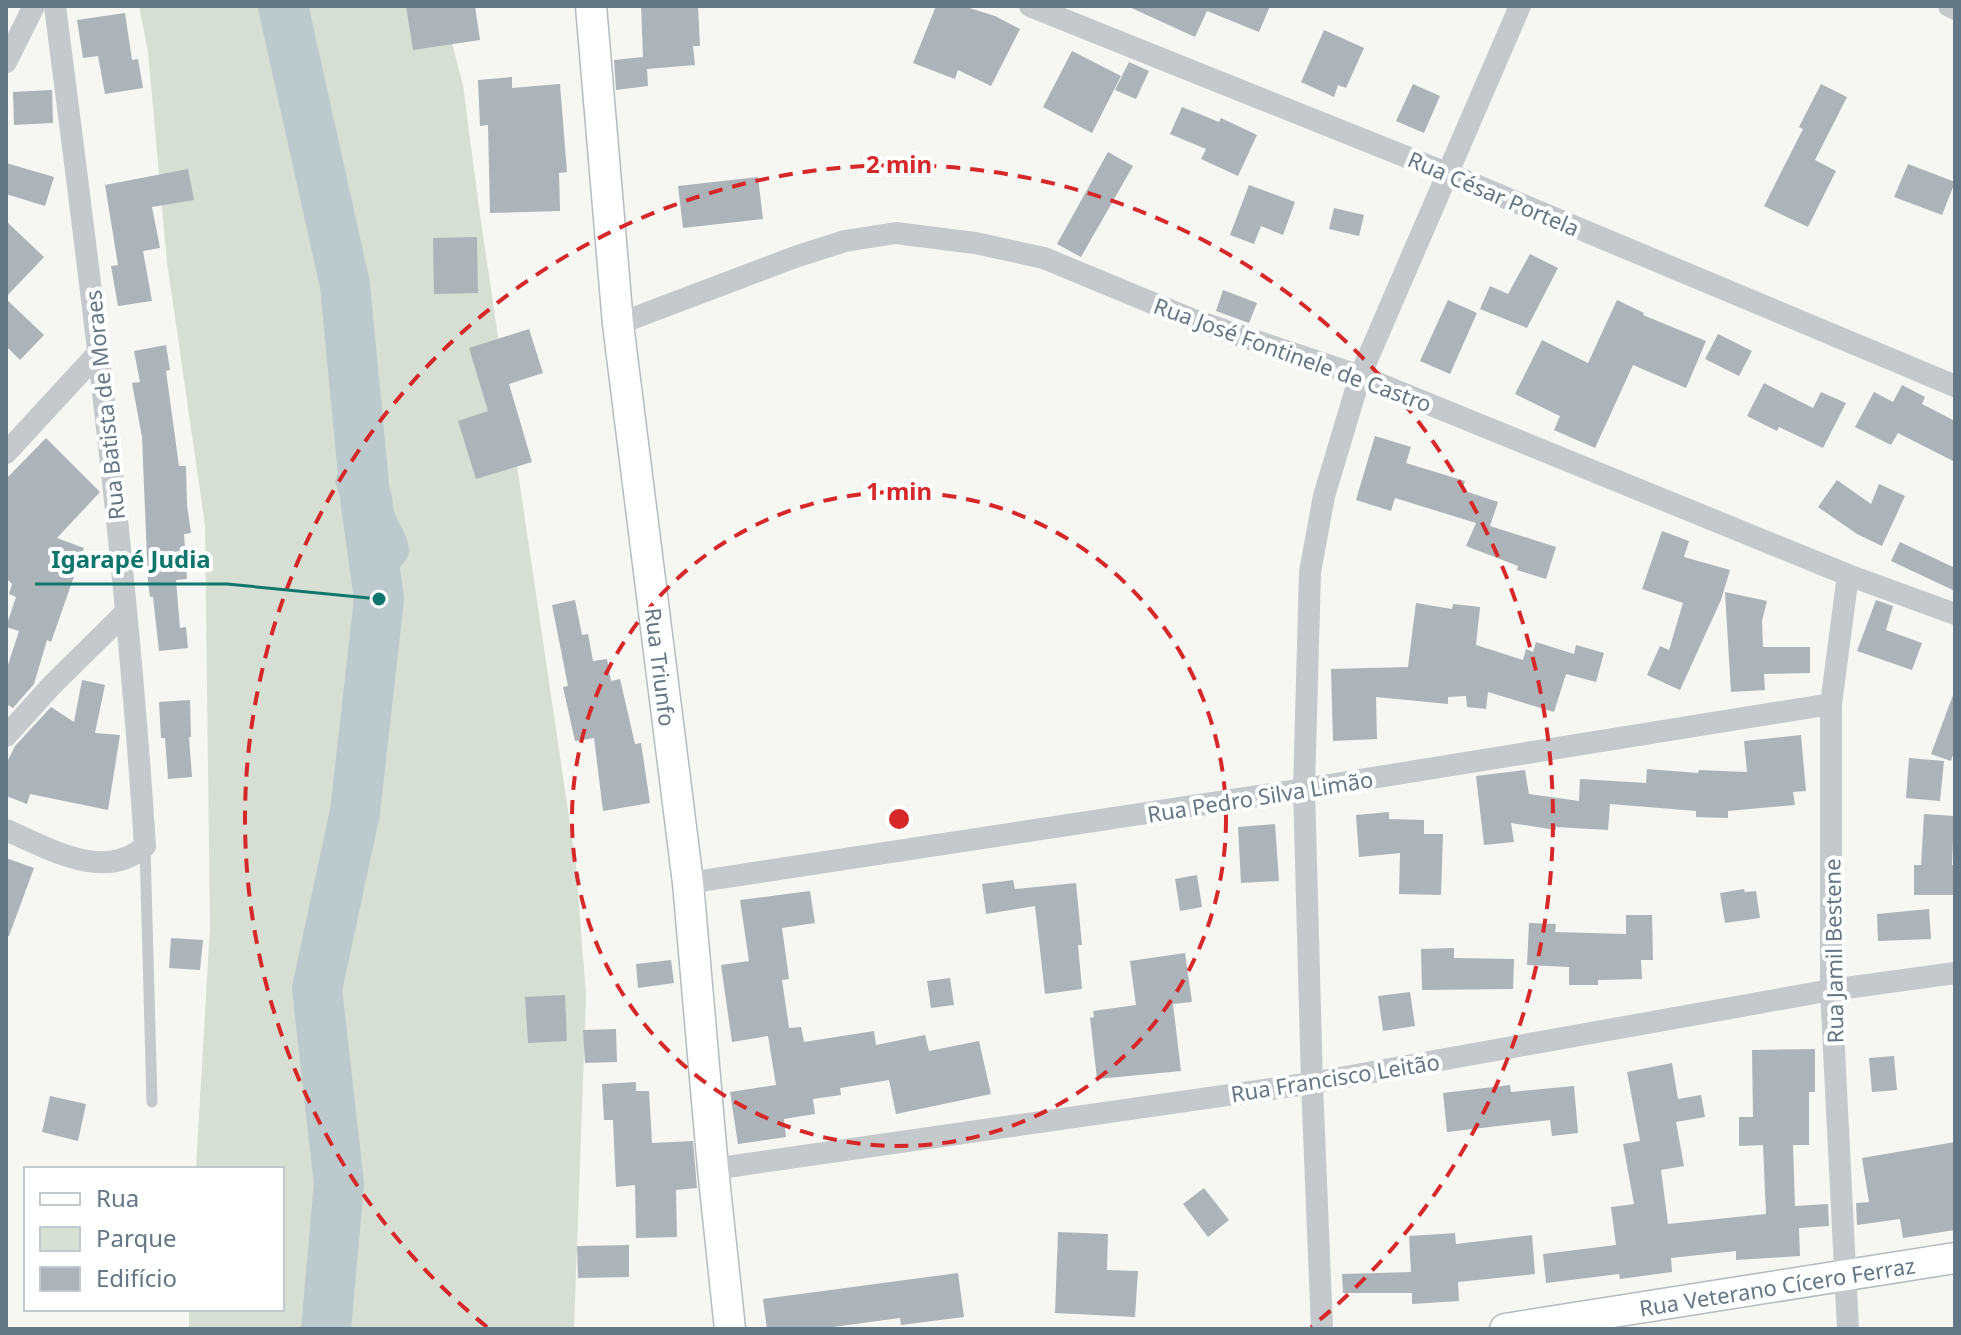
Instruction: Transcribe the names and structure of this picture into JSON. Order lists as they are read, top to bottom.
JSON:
{
  "streets": {
    "street": [
      "Rua César Portela",
      "Rua José Fontinele de Castro",
      "Rua Batista de Moraes",
      "Rua Triunfo",
      "Rua Pedro Silva Limão",
      "Rua Jamil Bestene",
      "Rua Francisco Leitão",
      "Rua Veterano Cícero Ferraz"
    ]
  },
  "crossings": [
    ["Rua José Fontinele de Castro", "Rua Triunfo"],
    ["Rua José Fontinele de Castro", "Rua Jamil Bestene"],
    ["Rua Triunfo", "Rua Pedro Silva Limão"],
    ["Rua Triunfo", "Rua Francisco Leitão"],
    ["Rua Pedro Silva Limão", "Rua Jamil Bestene"],
    ["Rua Jamil Bestene", "Rua Francisco Leitão"],
    ["Rua Jamil Bestene", "Rua Veterano Cícero Ferraz"]
  ],
  "places": ["Igarapé Judia"],
  "legend": ["Rua", "Parque", "Edifício"],
  "rings": ["2 min", "1 min"]
}
